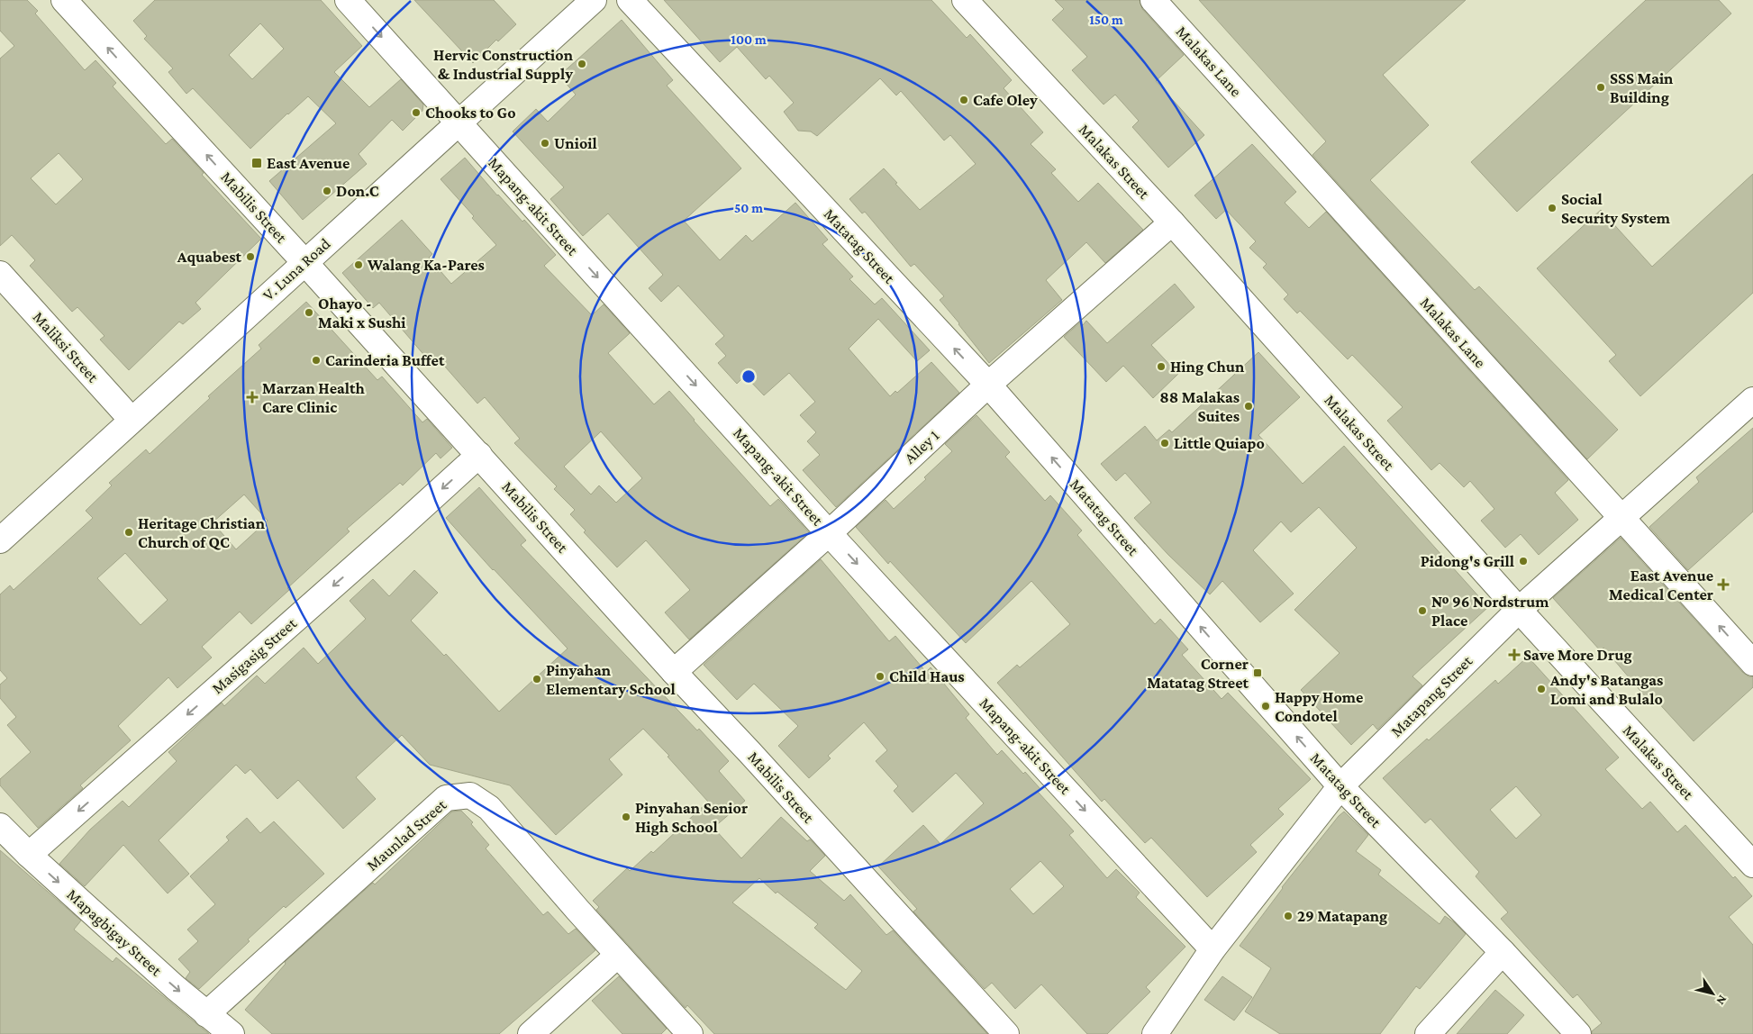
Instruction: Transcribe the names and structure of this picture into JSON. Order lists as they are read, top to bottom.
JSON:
{
  "streets": {
    "street": [
      "Malakas Lane",
      "Malakas Street",
      "Mapang-akit Street",
      "Mabilis Street",
      "Matatag Street",
      "V. Luna Road",
      "Maliksi Street",
      "Alley 1",
      "Masigasig Street",
      "Matapang Street",
      "Maunlad Street",
      "Mapagbigay Street"
    ]
  },
  "crossings": [
    ["Malakas Lane", "Matapang Street"],
    ["Malakas Street", "Alley 1"],
    ["Malakas Street", "Matapang Street"],
    ["Mapang-akit Street", "V. Luna Road"],
    ["Mapang-akit Street", "Alley 1"],
    ["Mapang-akit Street", "Matapang Street"],
    ["Mabilis Street", "V. Luna Road"],
    ["Mabilis Street", "Alley 1"],
    ["Mabilis Street", "Masigasig Street"],
    ["Matatag Street", "Alley 1"],
    ["Matatag Street", "Matapang Street"],
    ["V. Luna Road", "Maliksi Street"],
    ["Masigasig Street", "Mapagbigay Street"],
    ["Maunlad Street", "Mapagbigay Street"]
  ],
  "one_way": [
    "Mapang-akit Street",
    "Matatag Street",
    "Masigasig Street",
    "Mapagbigay Street"
  ],
  "places": {
    "other": [
      "Hervic Construction & Industrial Supply",
      "SSS Main Building",
      "Cafe Oley",
      "Chooks to Go",
      "Unioil",
      "Don.C",
      "Social Security System",
      "Aquabest",
      "Walang Ka-Pares",
      "Ohayo - Maki x Sushi",
      "Carinderia Buffet",
      "Hing Chun",
      "88 Malakas Suites",
      "Little Quiapo",
      "Heritage Christian Church of QC",
      "Pidong's Grill",
      "№ 96 Nordstrum Place",
      "Child Haus",
      "Pinyahan Elementary School",
      "Andy's Batangas Lomi and Bulalo",
      "Happy Home Condotel",
      "Pinyahan Senior High School",
      "29 Matapang"
    ],
    "transit": ["East Avenue", "Corner Matatag Street"],
    "health": ["Marzan Health Care Clinic", "East Avenue Medical Center", "Save More Drug"]
  },
  "north": "bottom right",
  "rings": ["150 m", "100 m", "50 m"]
}
